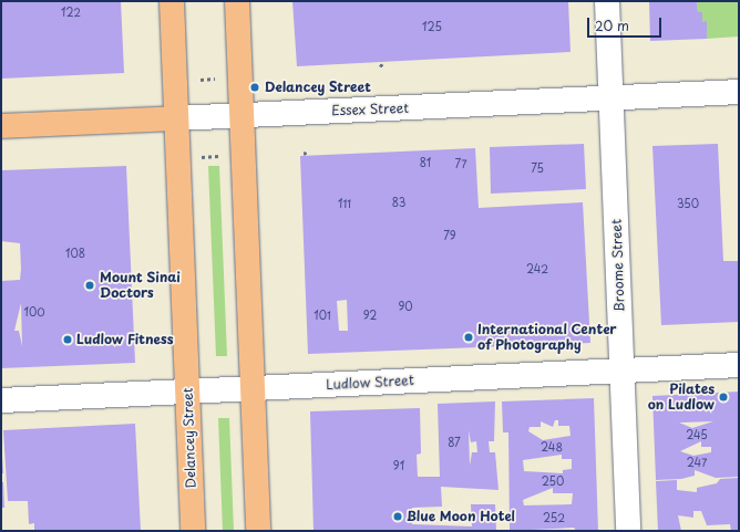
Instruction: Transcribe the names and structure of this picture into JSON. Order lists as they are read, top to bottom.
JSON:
{
  "streets": {
    "main road": ["Essex Street", "Delancey Street"],
    "street": ["Broome Street", "Ludlow Street"]
  },
  "crossings": [
    ["Essex Street", "Broome Street"],
    ["Essex Street", "Delancey Street"],
    ["Broome Street", "Ludlow Street"],
    ["Ludlow Street", "Delancey Street"]
  ],
  "places": [
    "Delancey Street",
    "Mount Sinai Doctors",
    "International Center of Photography",
    "Ludlow Fitness",
    "Pilates on Ludlow",
    "Blue Moon Hotel"
  ],
  "house_numbers": [
    "122",
    "125",
    "81",
    "77",
    "75",
    "83",
    "111",
    "350",
    "79",
    "108",
    "242",
    "90",
    "100",
    "101",
    "92",
    "245",
    "87",
    "248",
    "247",
    "91",
    "250",
    "252"
  ],
  "scale_bar": "20 m"
}
